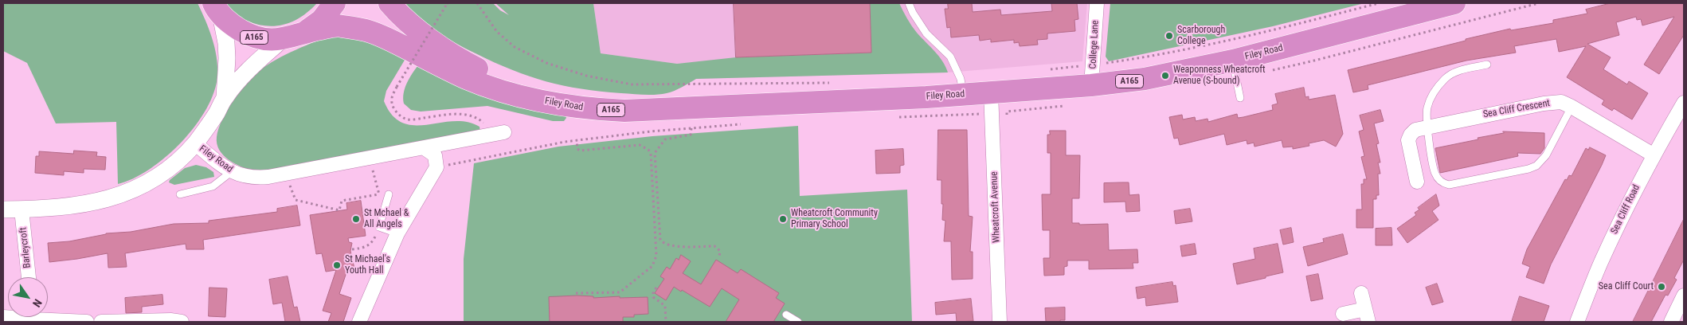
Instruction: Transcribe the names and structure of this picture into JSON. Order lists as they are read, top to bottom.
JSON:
{
  "streets": {
    "highway": ["A165", "Filey Road"],
    "street": [
      "College Lane",
      "Sea Cliff Crescent",
      "Wheatcroft Avenue",
      "Sea Cliff Road",
      "Barleycroft"
    ]
  },
  "crossings": [
    ["College Lane", "Filey Road"],
    ["Filey Road", "Wheatcroft Avenue"],
    ["Filey Road", "Barleycroft"],
    ["Sea Cliff Crescent", "Sea Cliff Road"]
  ],
  "places": [
    "Scarborough College",
    "Weaponness Wheatcroft Avenue (S-bound)",
    "St Mchael & All Angels",
    "Wheatcroft Community Primary School",
    "St Michael's Youth Hall",
    "Sea Cliff Court"
  ],
  "north": "bottom right"
}
